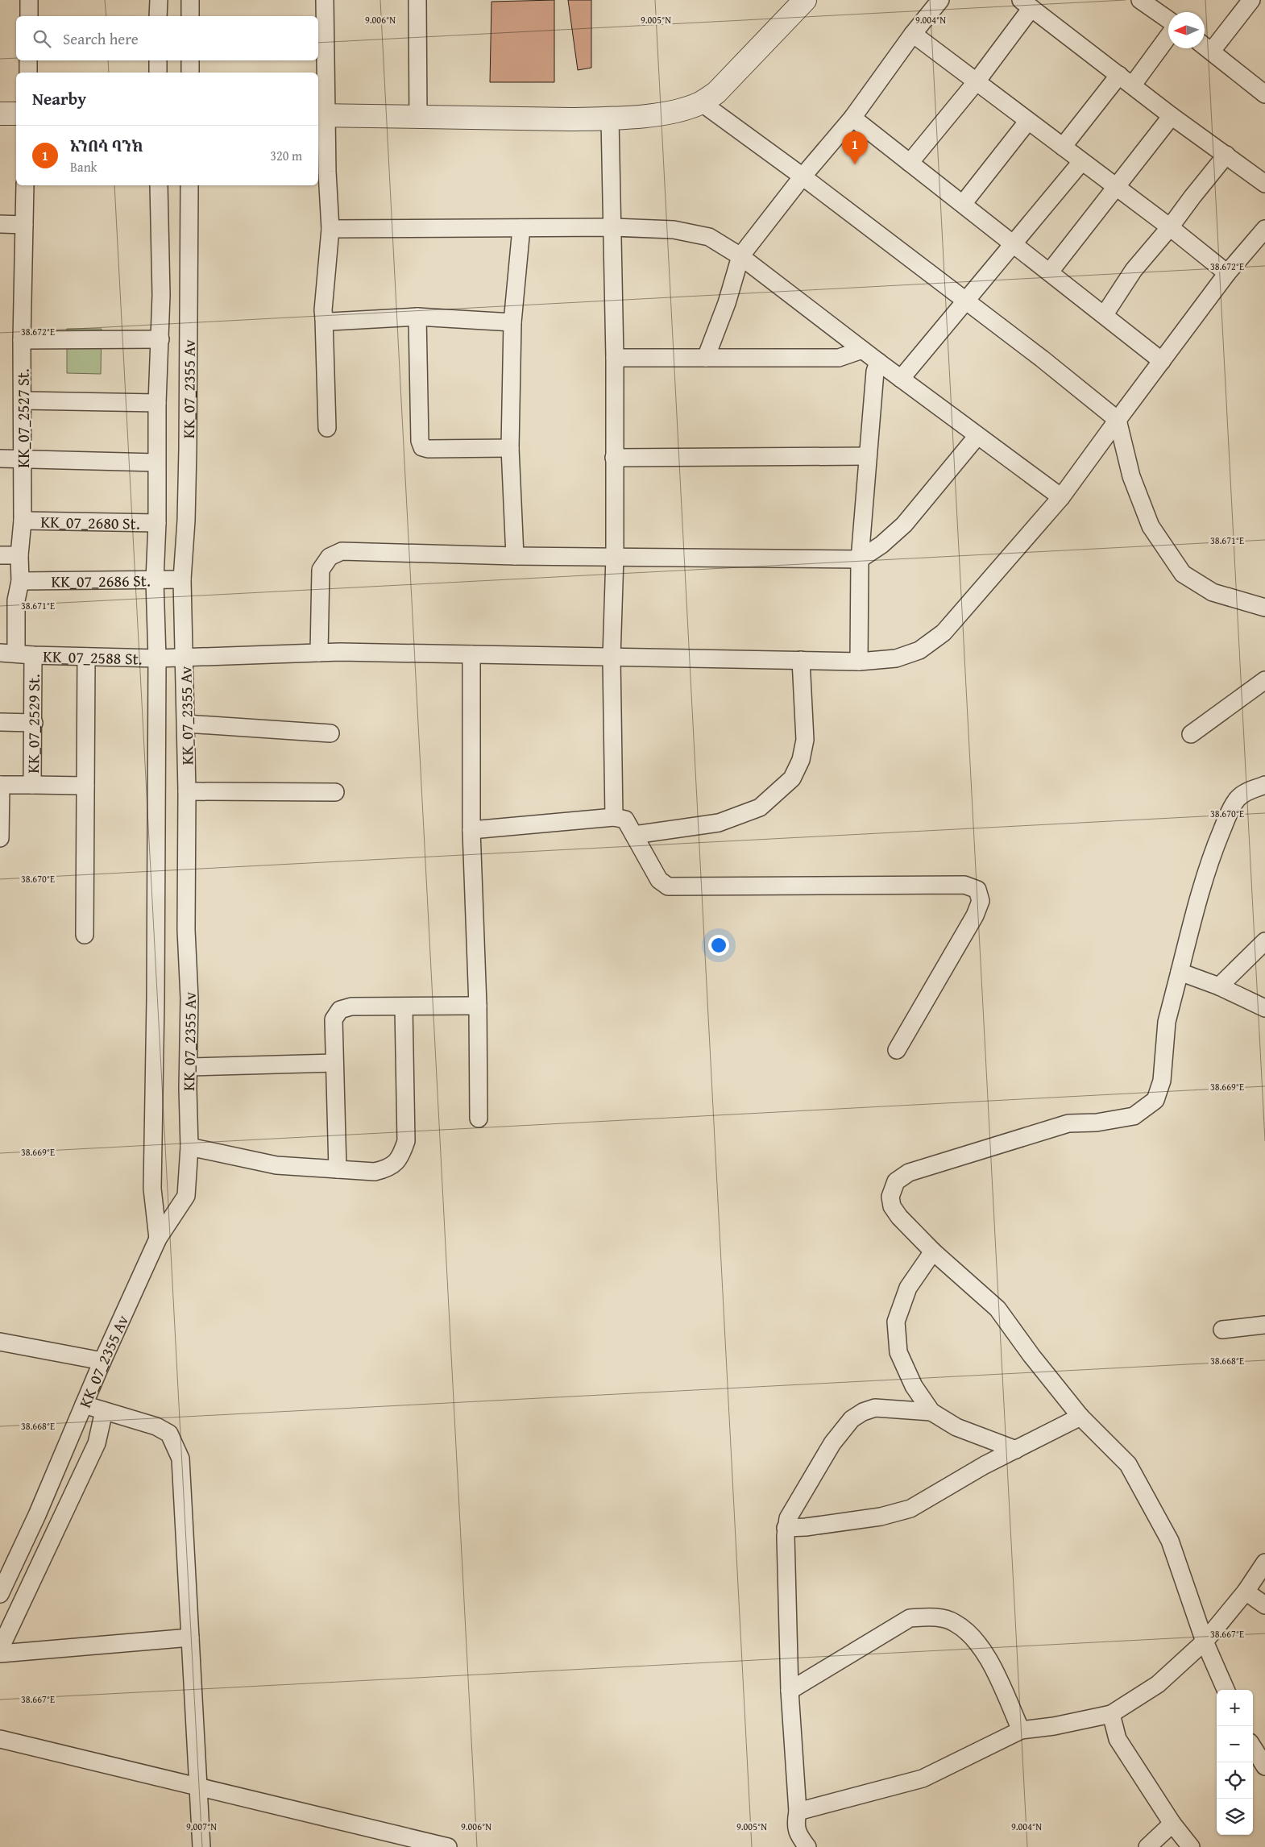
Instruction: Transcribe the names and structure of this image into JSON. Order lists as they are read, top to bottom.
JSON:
{
  "streets": {
    "street": [
      "KK_07_2355 Av",
      "KK_07_2527 St.",
      "KK_07_2680 St.",
      "KK_07_2686 St.",
      "KK_07_2588 St.",
      "KK_07_2529 St."
    ]
  },
  "crossings": [
    ["KK_07_2355 Av", "KK_07_2680 St."],
    ["KK_07_2355 Av", "KK_07_2686 St."],
    ["KK_07_2355 Av", "KK_07_2588 St."],
    ["KK_07_2527 St.", "KK_07_2680 St."],
    ["KK_07_2527 St.", "KK_07_2686 St."],
    ["KK_07_2527 St.", "KK_07_2588 St."],
    ["KK_07_2588 St.", "KK_07_2529 St."]
  ],
  "north": "left",
  "page": {
    "search": "Search here",
    "heading": "Nearby",
    "list": [
      {
        "mark": "1",
        "name": "አንበሳ ባንክ",
        "note": "Bank",
        "value": "320 m"
      }
    ],
    "pins": "1",
    "map_buttons": ["+", "−"]
  },
  "coordinates": [
    "9.006°N",
    "9.005°N",
    "9.004°N",
    "38.672°E",
    "38.671°E",
    "38.670°E",
    "38.669°E",
    "38.668°E",
    "38.667°E",
    "9.007°N"
  ]
}
